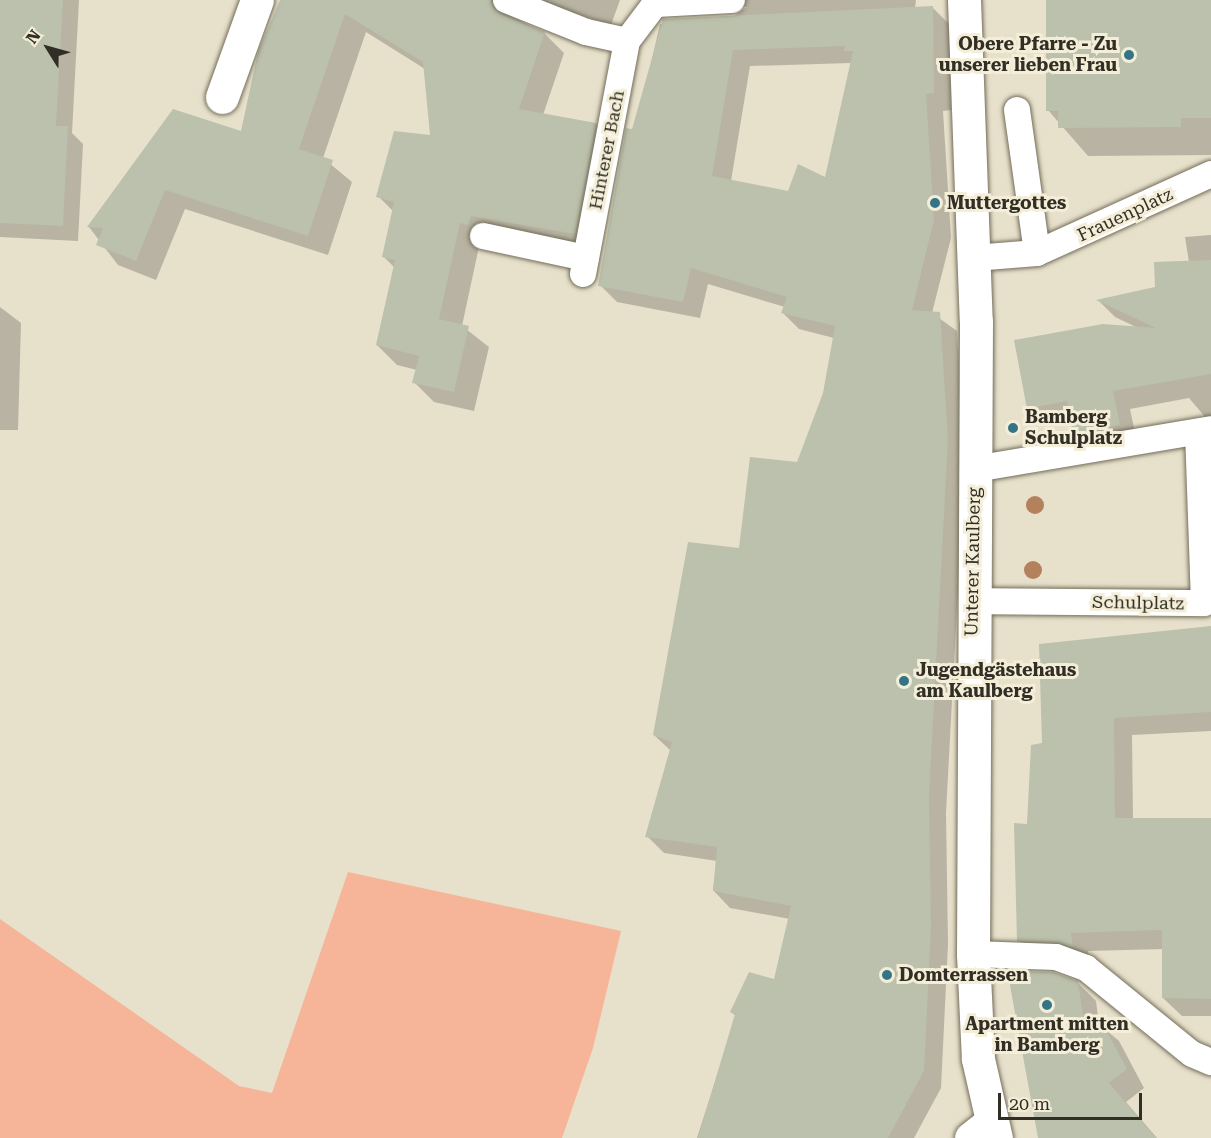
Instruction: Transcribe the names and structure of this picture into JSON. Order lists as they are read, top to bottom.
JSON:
{
  "streets": {
    "street": ["Unterer Kaulberg"],
    "lane": ["Hinterer Bach", "Frauenplatz", "Schulplatz"]
  },
  "crossings": [
    ["Frauenplatz", "Unterer Kaulberg"],
    ["Unterer Kaulberg", "Schulplatz"]
  ],
  "places": [
    "Obere Pfarre - Zu unserer lieben Frau",
    "Muttergottes",
    "Bamberg Schulplatz",
    "Jugendgästehaus am Kaulberg",
    "Domterrassen",
    "Apartment mitten in Bamberg"
  ],
  "scale_bar": "20 m",
  "north": "top left"
}
